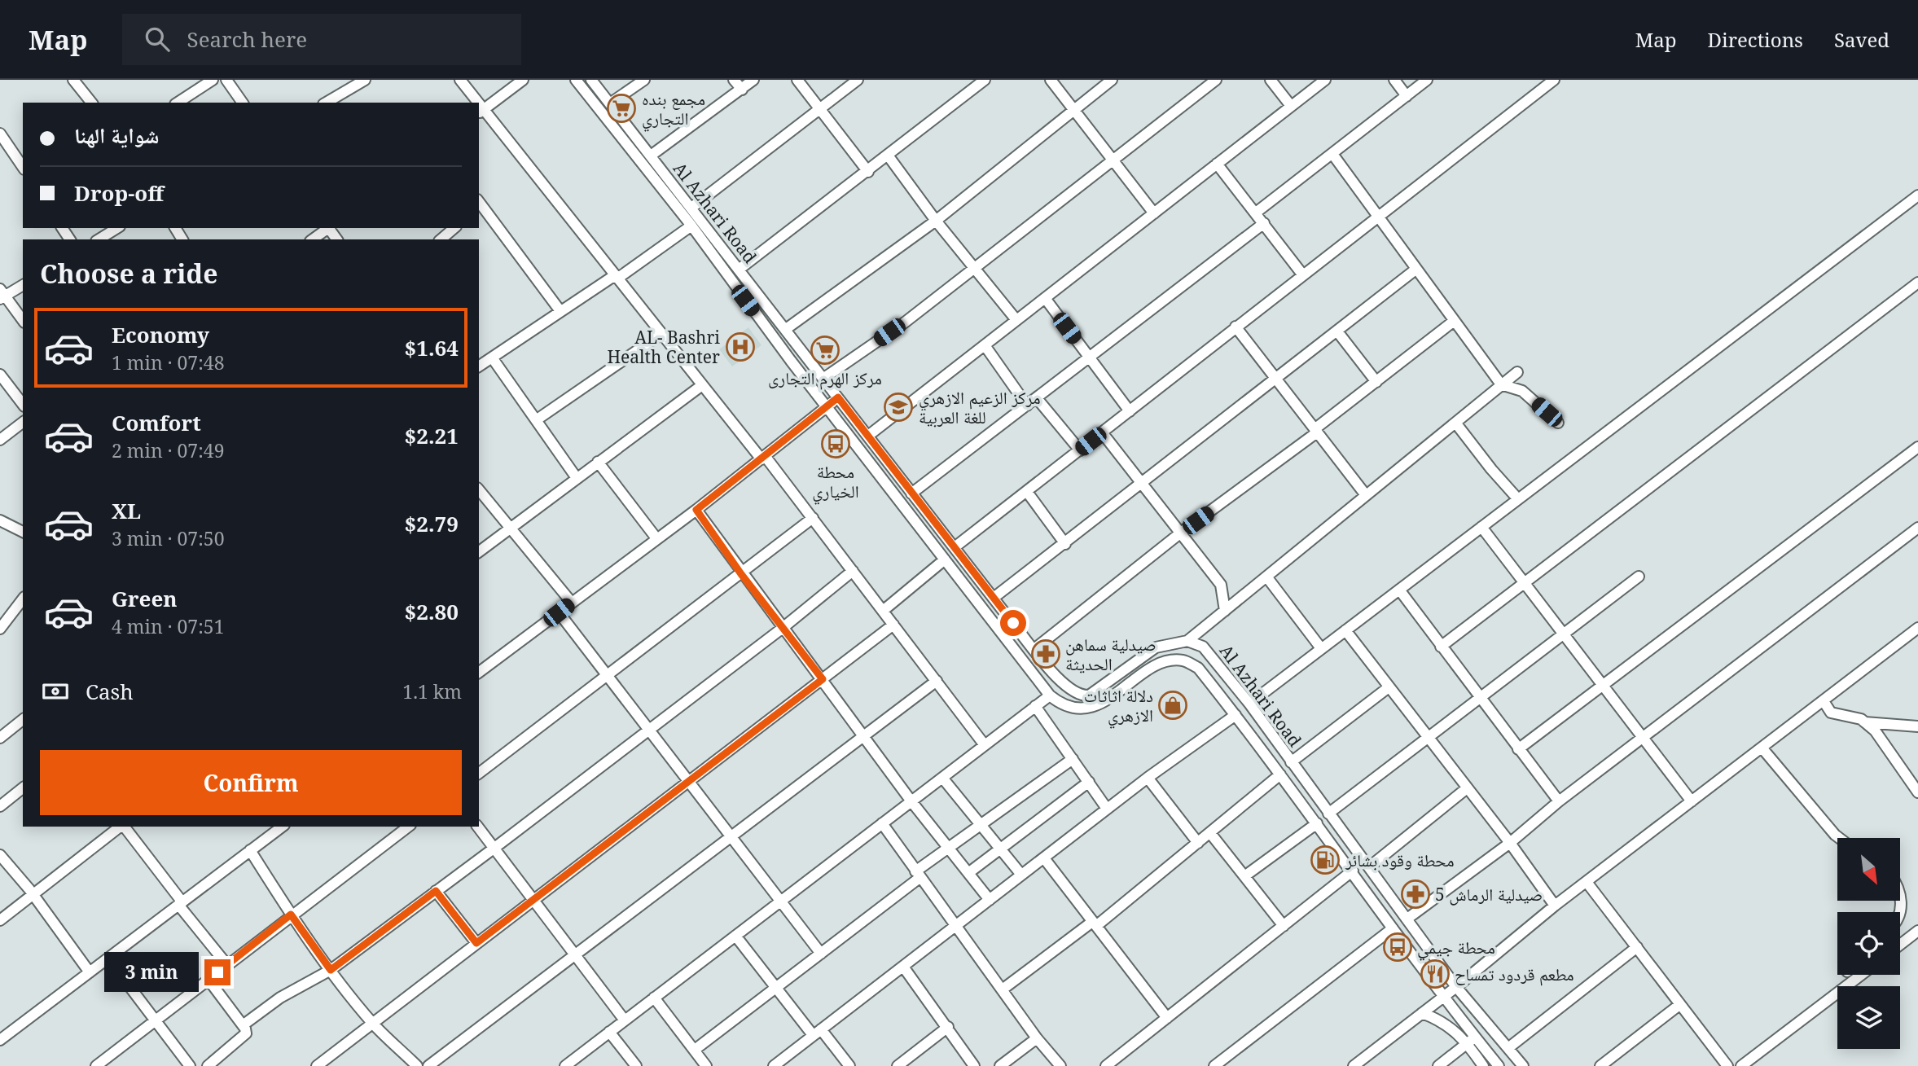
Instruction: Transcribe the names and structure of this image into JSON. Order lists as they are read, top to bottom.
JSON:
{
  "streets": {
    "street": ["Al Azhari Road"]
  },
  "places": {
    "supermarket": ["مجمع بنده التجاري", "مركز الهرم التجارى"],
    "hospital": ["AL- Bashri Health Center"],
    "school or university": ["مركز الزعيم الازهري للغة العربية"],
    "bus stop": ["محطة الخياري", "محطة جيمي"],
    "pharmacy": ["صيدلية سماهن الحديثة", "صيدلية الرماش 5"],
    "shop": ["دلالة اثاثات الازهري"],
    "fuel station": ["محطة وقود بشائر"],
    "restaurant": ["مطعم قردود تمساح"]
  },
  "north": "bottom right",
  "page": {
    "header": "Map",
    "search": "Search here",
    "nav": ["Map", "Directions", "Saved"],
    "banner": ["شواية الهنا", "Drop-off"],
    "heading": "Choose a ride",
    "list": [
      {
        "name": "Economy",
        "note": "1 min · 07:48",
        "value": "$1.64"
      },
      {
        "name": "Comfort",
        "note": "2 min · 07:49",
        "value": "$2.21"
      },
      {
        "name": "XL",
        "note": "3 min · 07:50",
        "value": "$2.79"
      },
      {
        "name": "Green",
        "note": "4 min · 07:51",
        "value": "$2.80"
      }
    ],
    "pay": ["Cash", "1.1 km"],
    "buttons": "Confirm",
    "bubble": "3 min"
  }
}
